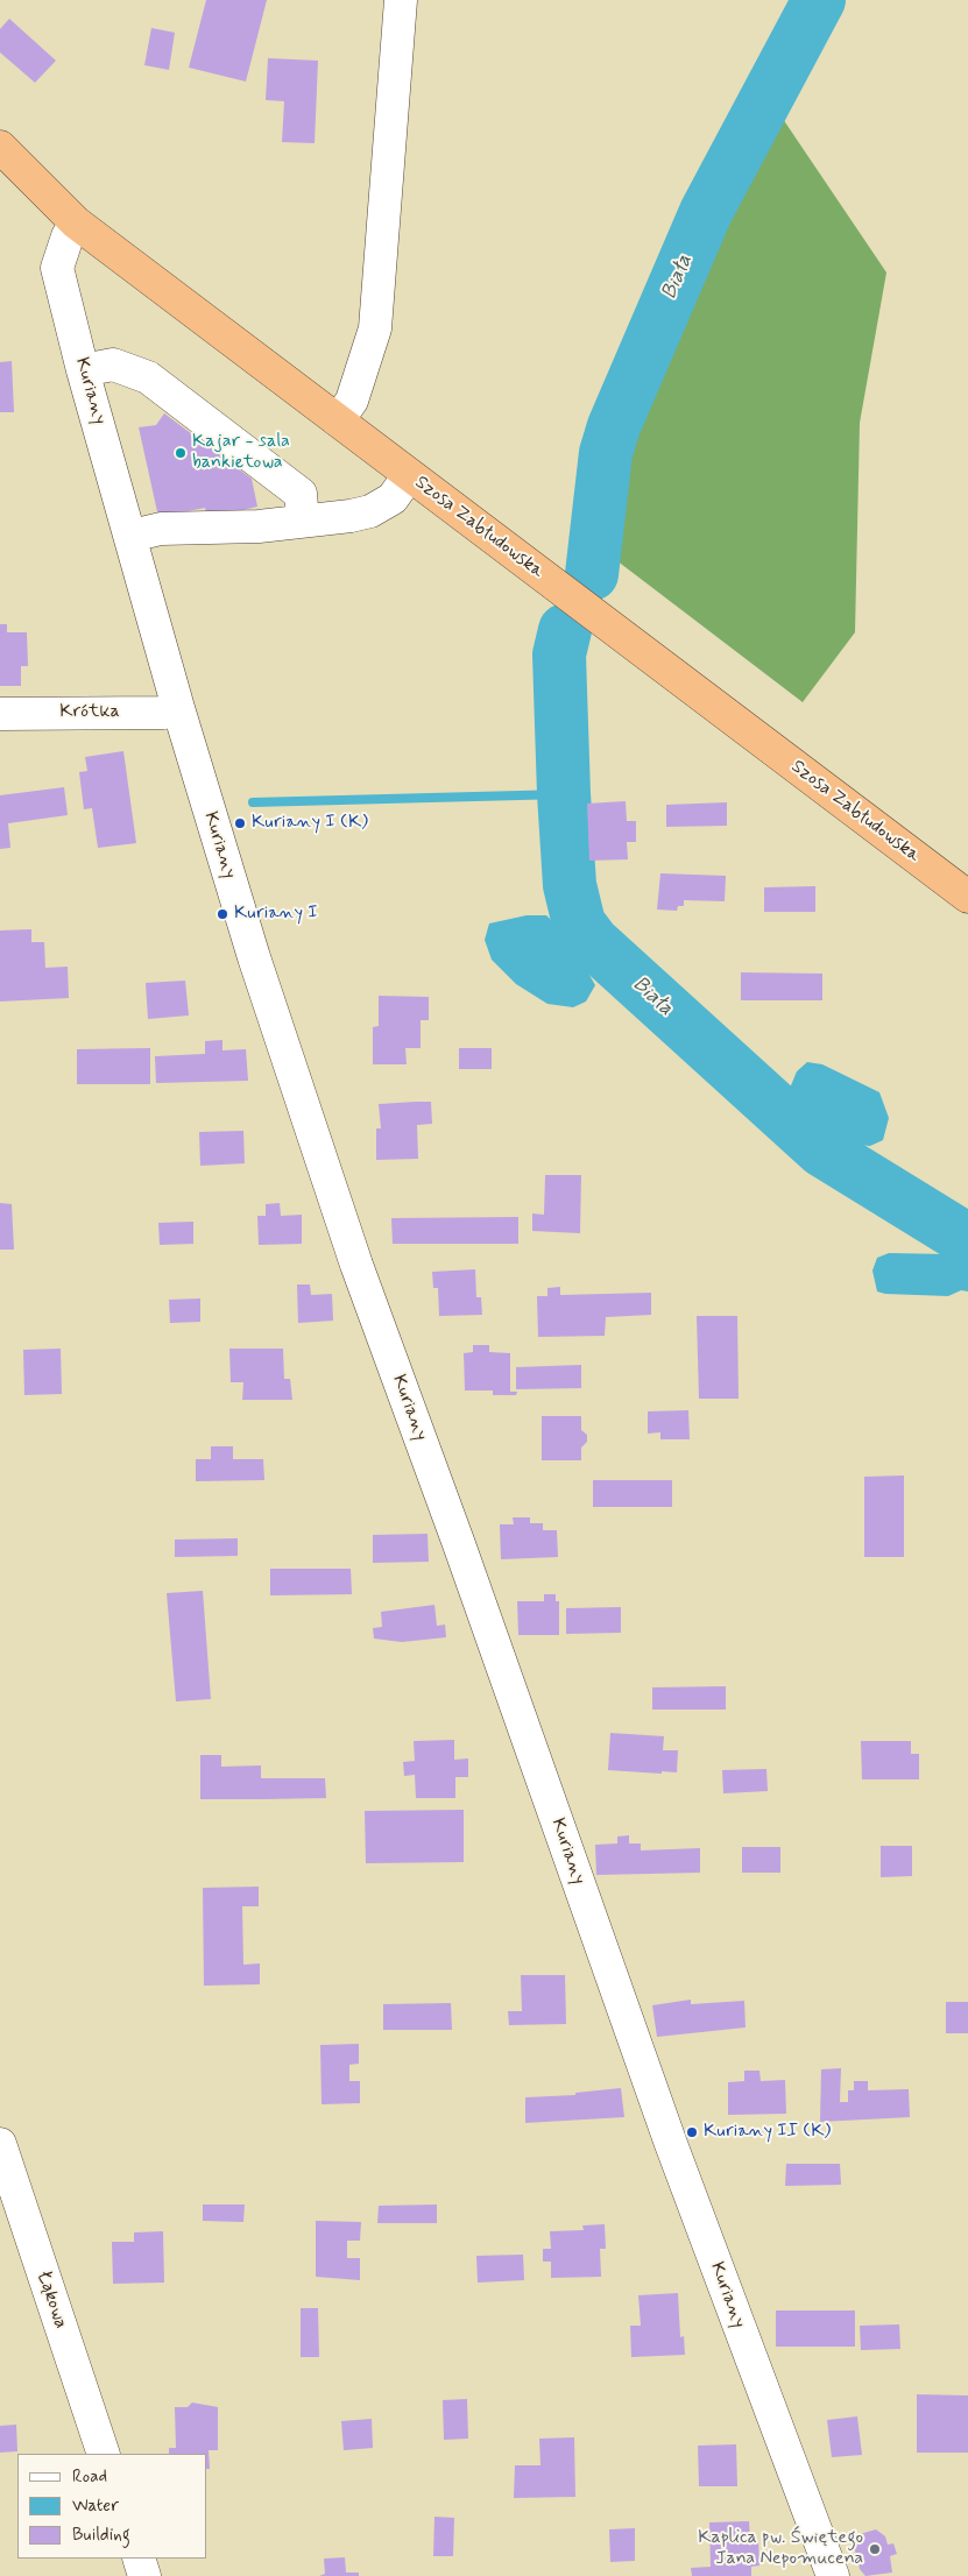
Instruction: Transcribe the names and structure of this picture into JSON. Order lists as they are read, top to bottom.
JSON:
{
  "streets": {
    "highway": ["Szosa Zabłudowska"],
    "street": ["Kuriany", "Krótka", "Łąkowa"]
  },
  "crossings": [
    ["Kuriany", "Szosa Zabłudowska"],
    ["Kuriany", "Krótka"]
  ],
  "water": ["Biała"],
  "places": [
    "Kajar - sala bankietowa",
    "Kuriany I (K)",
    "Kuriany I",
    "Kuriany II (K)",
    "Kaplica pw. Świętego Jana Nepomucena"
  ],
  "legend": ["Road", "Water", "Building"]
}
